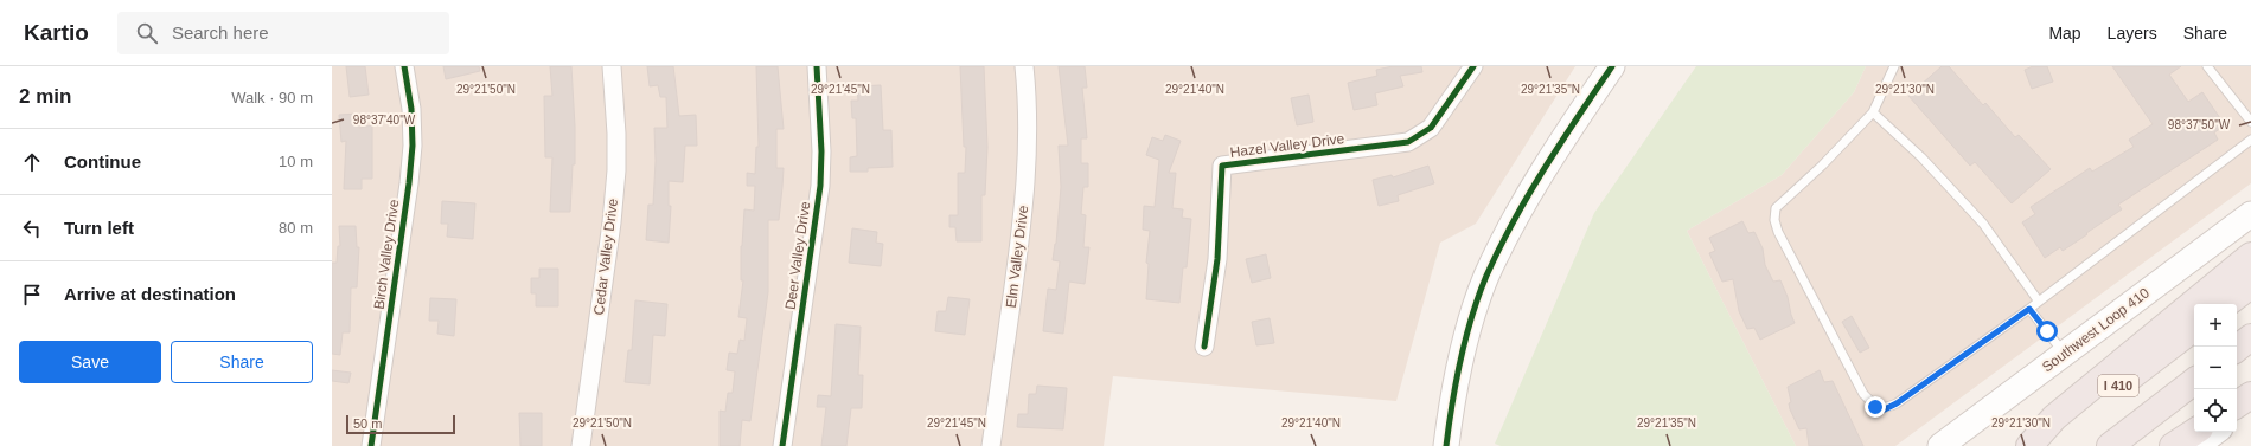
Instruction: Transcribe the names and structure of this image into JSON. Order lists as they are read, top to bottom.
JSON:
{
  "streets": {
    "highway": ["I 410"],
    "main road": ["Southwest Loop 410"],
    "street": [
      "Hazel Valley Drive",
      "Birch Valley Drive",
      "Deer Valley Drive",
      "Cedar Valley Drive",
      "Elm Valley Drive"
    ]
  },
  "scale_bar": "50 m",
  "page": {
    "header": "Kartio",
    "search": "Search here",
    "nav": ["Map", "Layers", "Share"],
    "heading": ["2 min", "Walk · 90 m"],
    "list": [
      ["Continue", "10 m"],
      ["Turn left", "80 m"],
      "Arrive at destination"
    ],
    "map_buttons": ["+", "−"],
    "buttons": ["Save", "Share"],
    "scale": "50 m"
  },
  "coordinates": [
    "29°21'50\"N",
    "29°21'45\"N",
    "29°21'40\"N",
    "29°21'35\"N",
    "29°21'30\"N",
    "98°37'40\"W",
    "98°37'50\"W"
  ]
}
